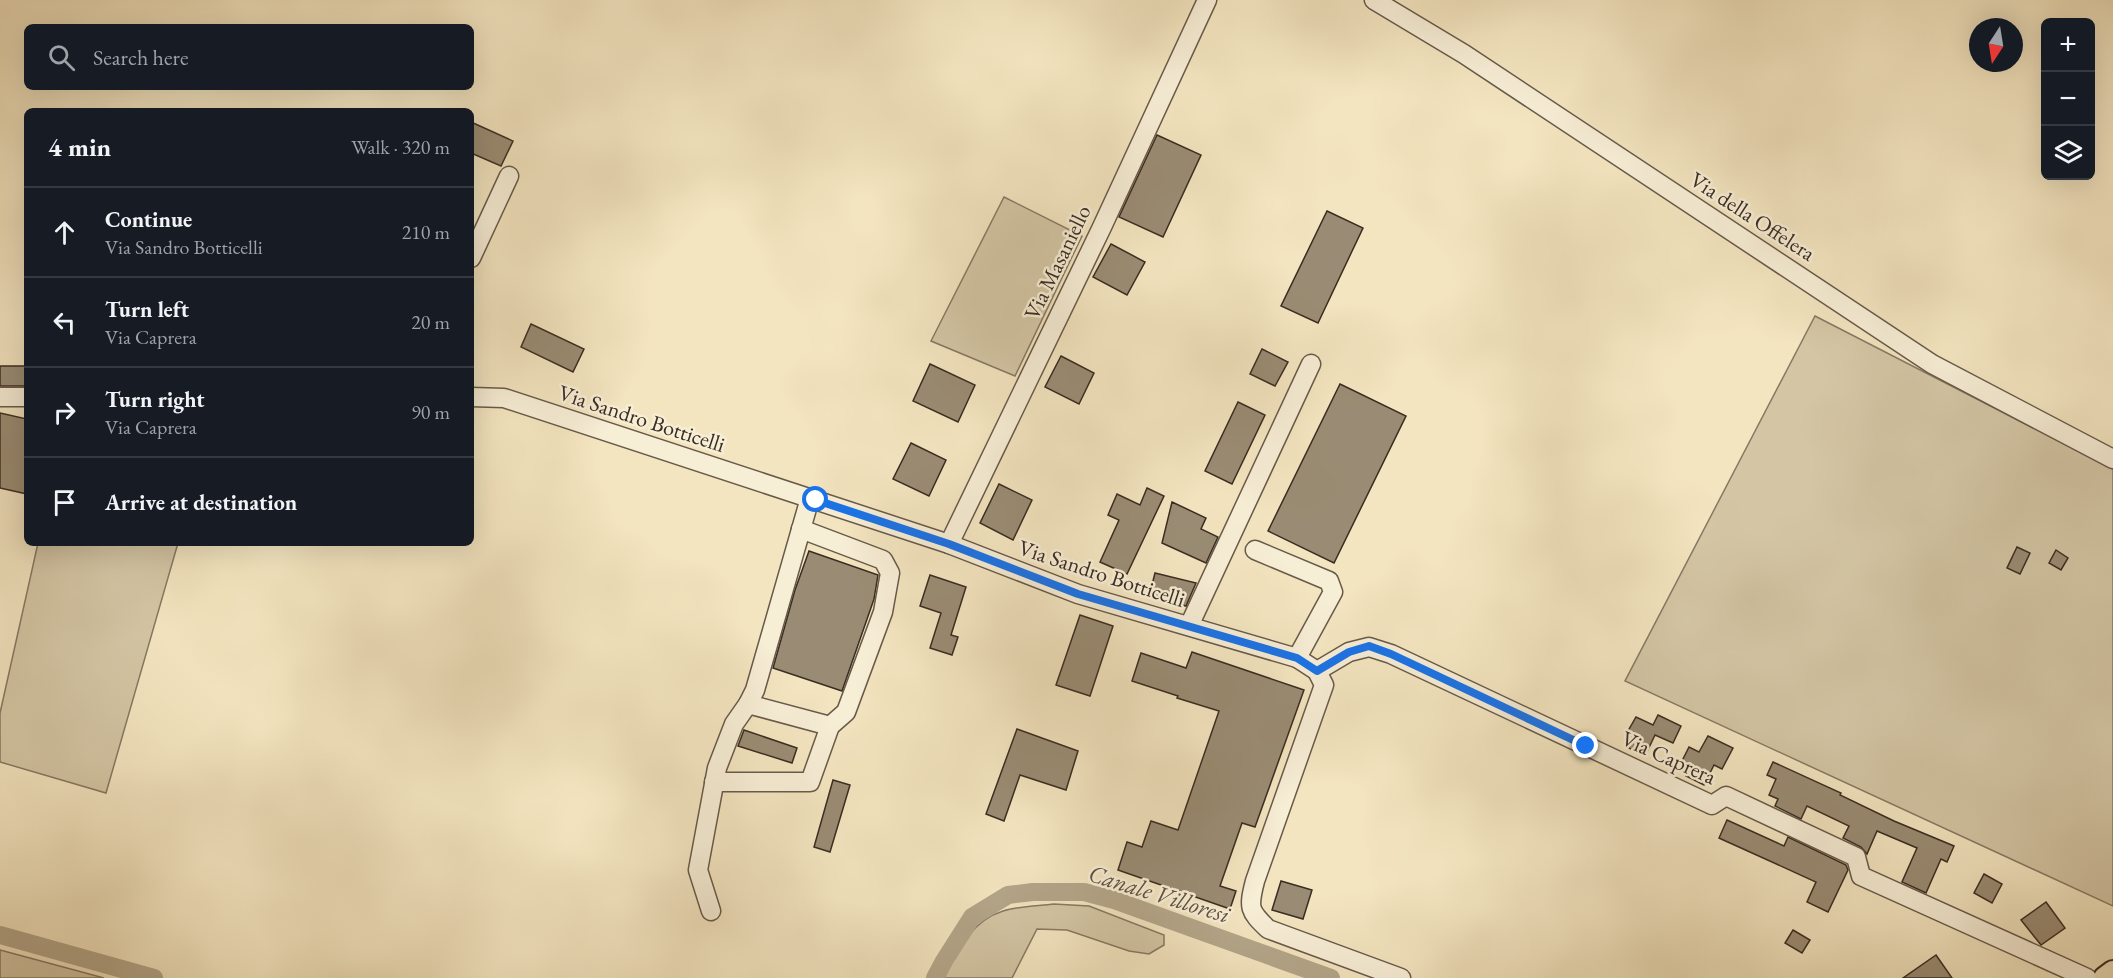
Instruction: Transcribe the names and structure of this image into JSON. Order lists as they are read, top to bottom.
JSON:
{
  "streets": {
    "street": [
      "Via della Offelera",
      "Via Masaniello",
      "Via Sandro Botticelli",
      "Via Caprera"
    ]
  },
  "crossings": [
    ["Via Masaniello", "Via Sandro Botticelli"],
    ["Via Sandro Botticelli", "Via Caprera"]
  ],
  "water": ["Canale Villoresi"],
  "north": "bottom",
  "page": {
    "map_buttons": ["+", "−"],
    "search": "Search here",
    "heading": ["4 min", "Walk · 320 m"],
    "list": [
      ["Continue", "Via Sandro Botticelli", "210 m"],
      ["Turn left", "Via Caprera", "20 m"],
      ["Turn right", "Via Caprera", "90 m"],
      "Arrive at destination"
    ]
  }
}
